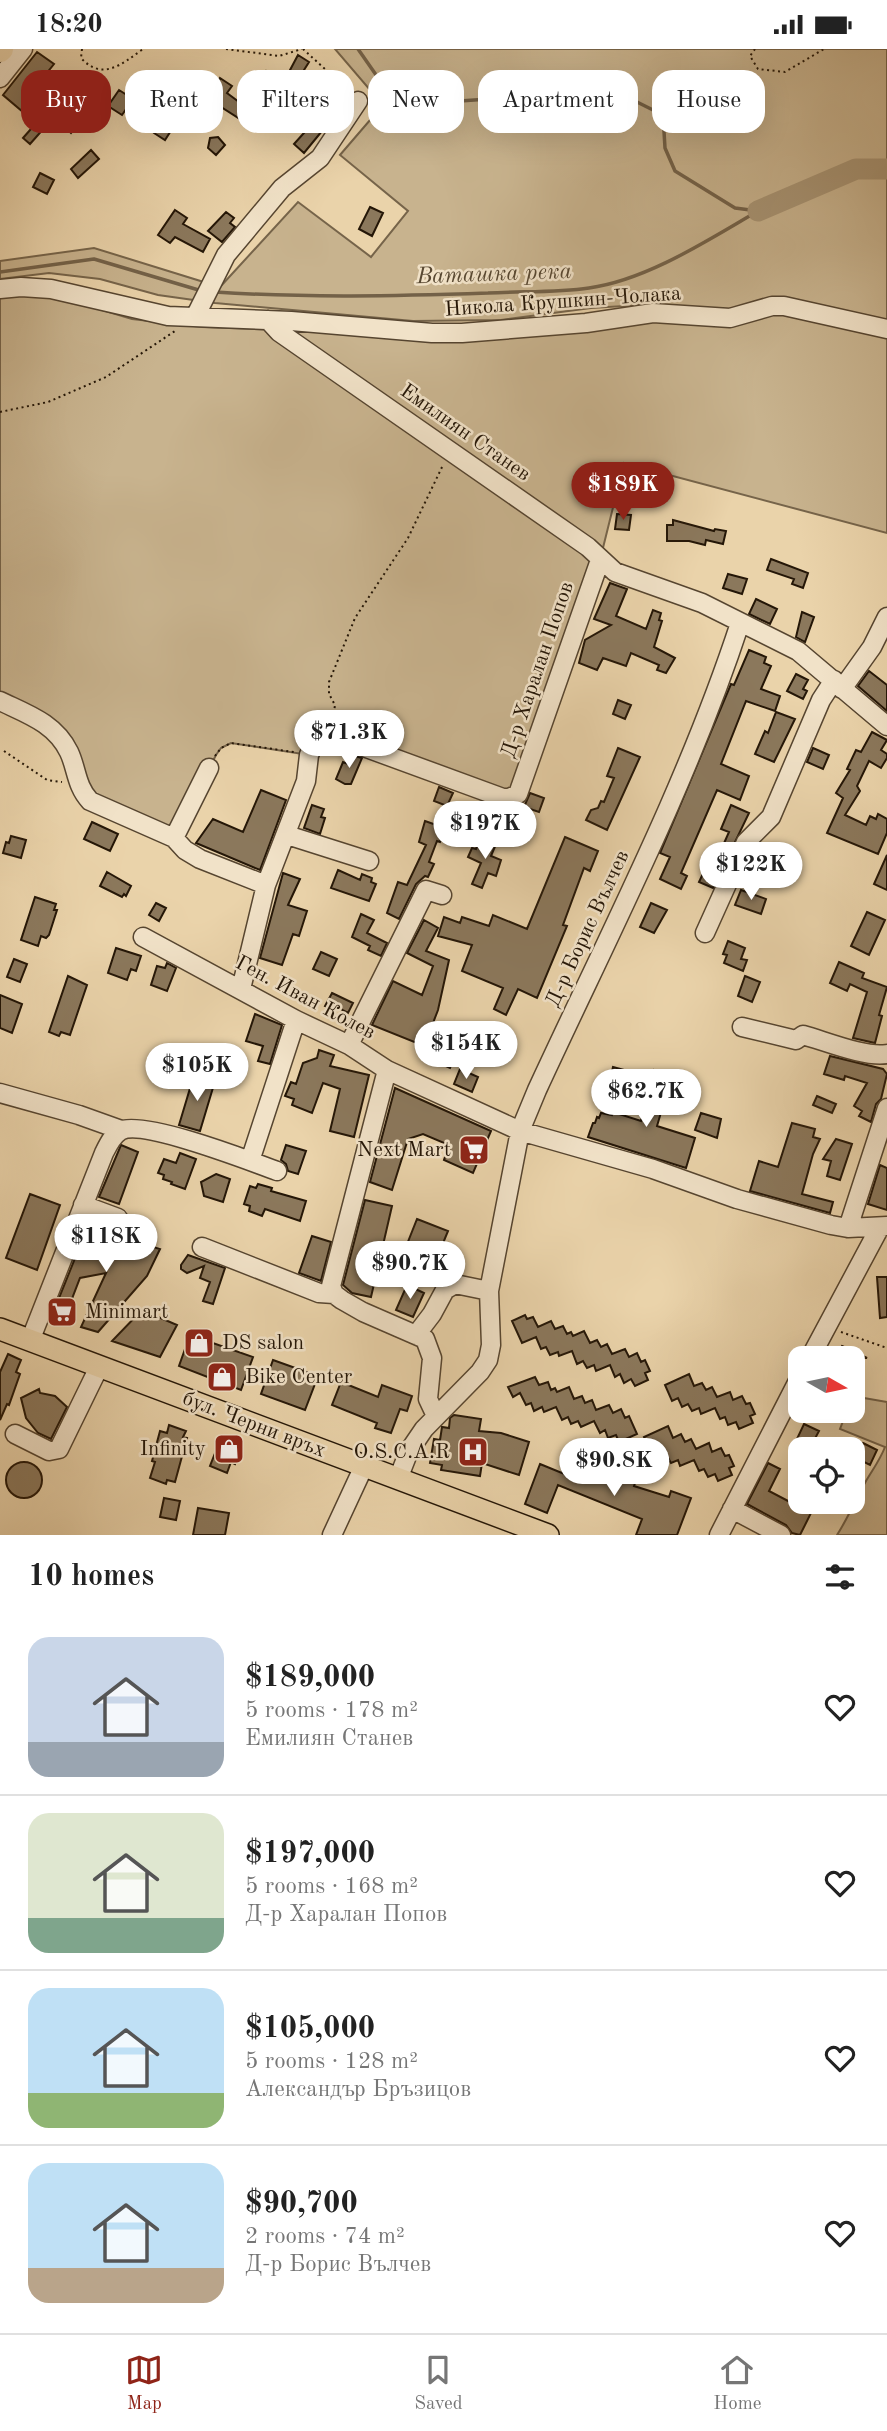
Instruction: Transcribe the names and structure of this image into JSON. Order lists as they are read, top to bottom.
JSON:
{
  "streets": {
    "main road": ["бул. Черни връх"],
    "street": [
      "Никола Крушкин-Чолака",
      "Емилиян Станев",
      "Д-р Харалан Попов",
      "Д-р Борис Вълчев",
      "Ген. Иван Колев"
    ]
  },
  "crossings": [
    ["Никола Крушкин-Чолака", "Емилиян Станев"],
    ["Емилиян Станев", "Д-р Харалан Попов"],
    ["Емилиян Станев", "Д-р Борис Вълчев"],
    ["Д-р Борис Вълчев", "Ген. Иван Колев"],
    ["Д-р Борис Вълчев", "бул. Черни връх"]
  ],
  "water": ["Ваташка река"],
  "places": {
    "supermarket": ["Next Mart", "Minimart"],
    "shop": ["DS salon", "Bike Center", "Infinity"],
    "hospital": ["O.S.C.A.R"]
  },
  "north": "right",
  "page": {
    "status": "18:20",
    "chip": [
      "Buy",
      "Rent",
      "Filters",
      "New",
      "Apartment",
      "House"
    ],
    "price": [
      "$189K",
      "$71.3K",
      "$197K",
      "$122K",
      "$154K",
      "$105K",
      "$62.7K",
      "$118K",
      "$90.7K",
      "$90.8K"
    ],
    "heading": "10 homes",
    "list": [
      {
        "name": "$189,000",
        "note": "5 rooms · 178 m² · Емилиян Станев"
      },
      {
        "name": "$197,000",
        "note": "5 rooms · 168 m² · Д-р Харалан Попов"
      },
      {
        "name": "$105,000",
        "note": "5 rooms · 128 m² · Александър Бръзицов"
      },
      {
        "name": "$90,700",
        "note": "2 rooms · 74 m² · Д-р Борис Вълчев"
      }
    ],
    "tabs": ["Map", "Saved", "Home"]
  }
}
